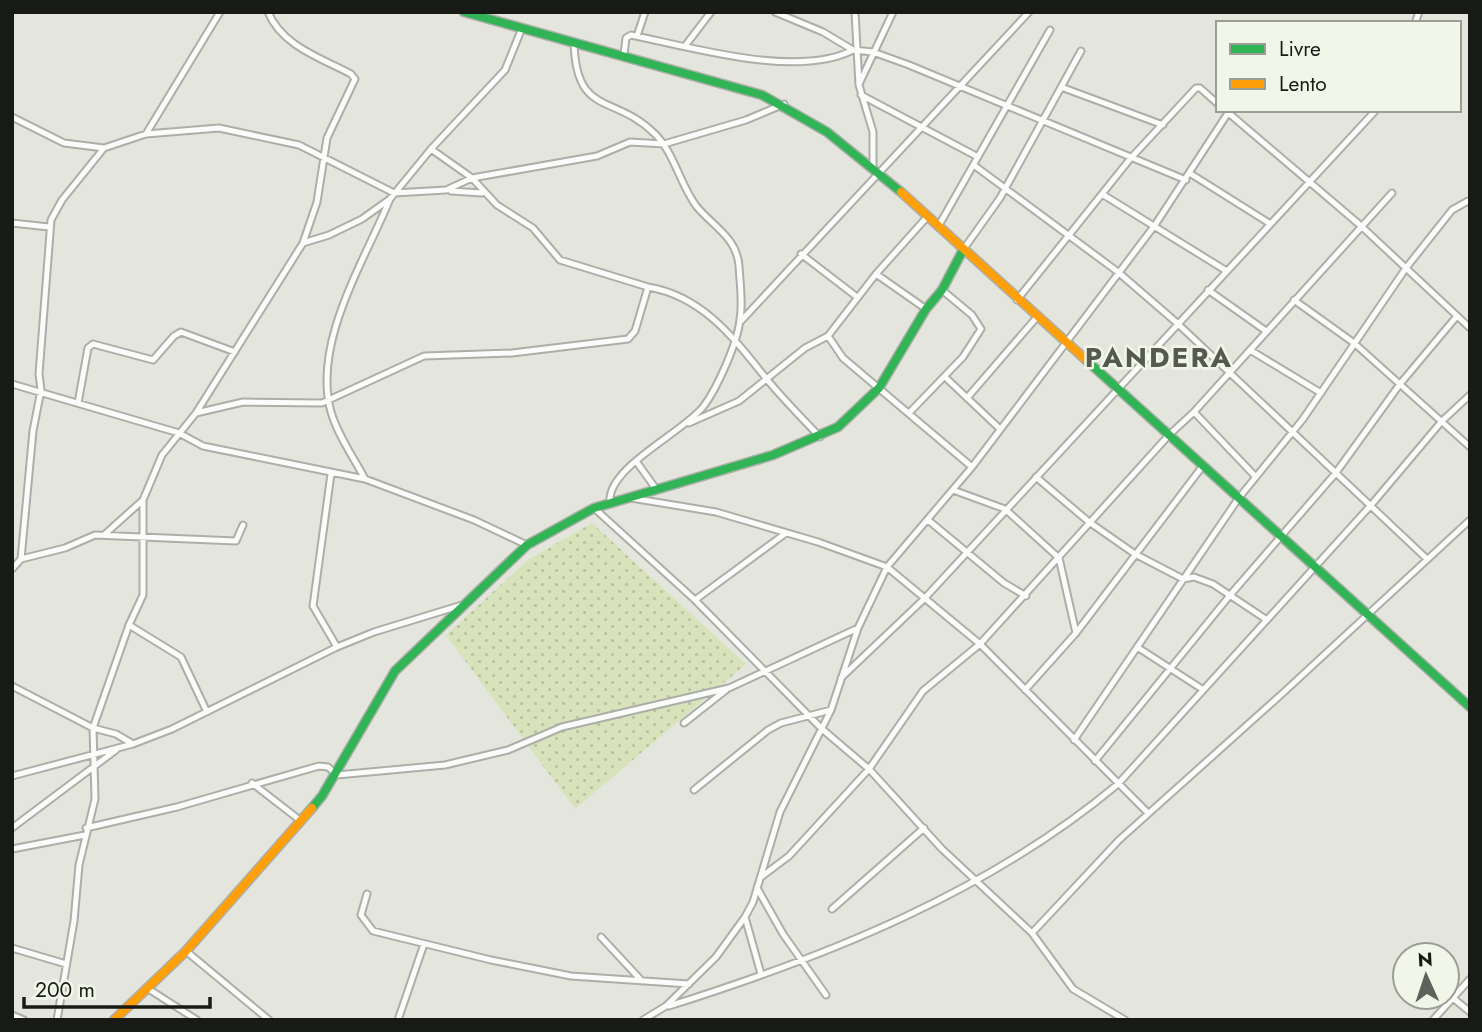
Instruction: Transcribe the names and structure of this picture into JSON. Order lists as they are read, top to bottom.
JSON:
{
  "districts": ["PANDERA"],
  "legend": ["Livre", "Lento"],
  "scale_bar": "200 m",
  "north": "top"
}
